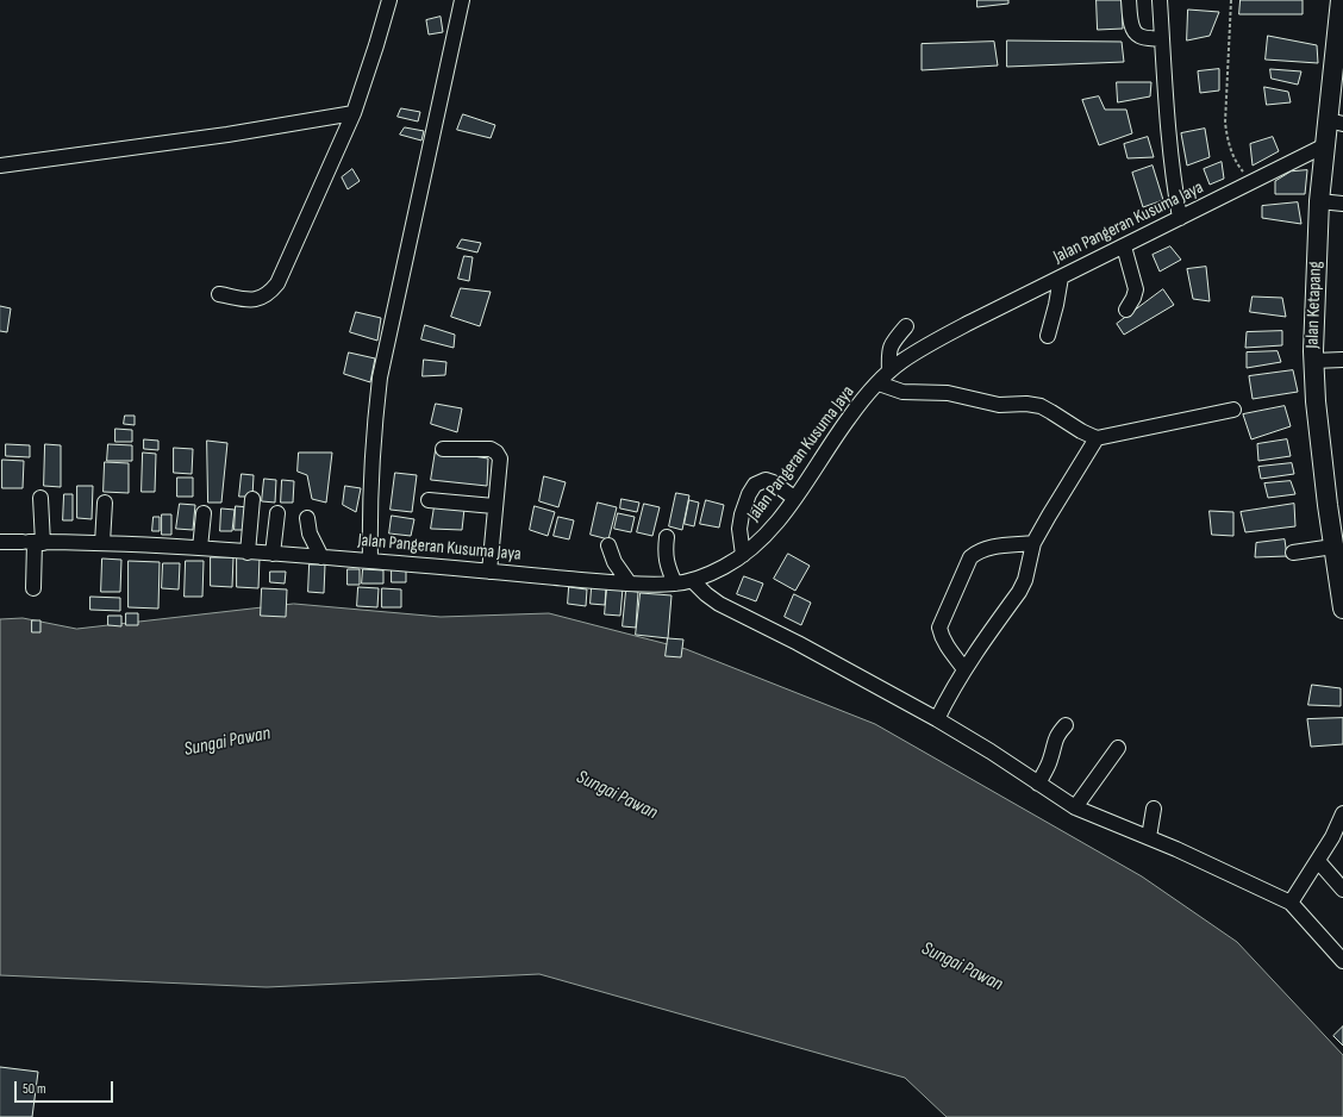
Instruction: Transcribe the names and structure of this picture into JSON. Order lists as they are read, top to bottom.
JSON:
{
  "streets": {
    "main road": ["Jalan Ketapang"],
    "street": ["Jalan Pangeran Kusuma Jaya"]
  },
  "crossings": [
    ["Jalan Pangeran Kusuma Jaya", "Jalan Ketapang"]
  ],
  "water": ["Sungai Pawan"],
  "scale_bar": "50 m"
}
